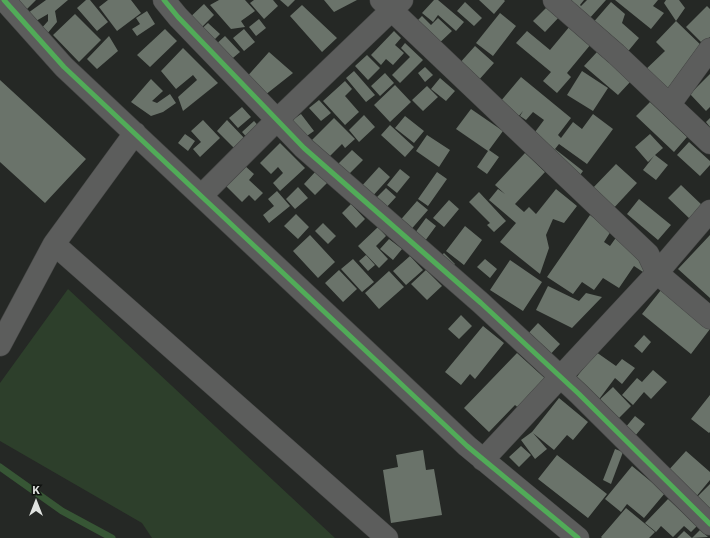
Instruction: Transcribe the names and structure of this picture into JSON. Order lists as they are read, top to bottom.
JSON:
{
  "north": "top"
}
